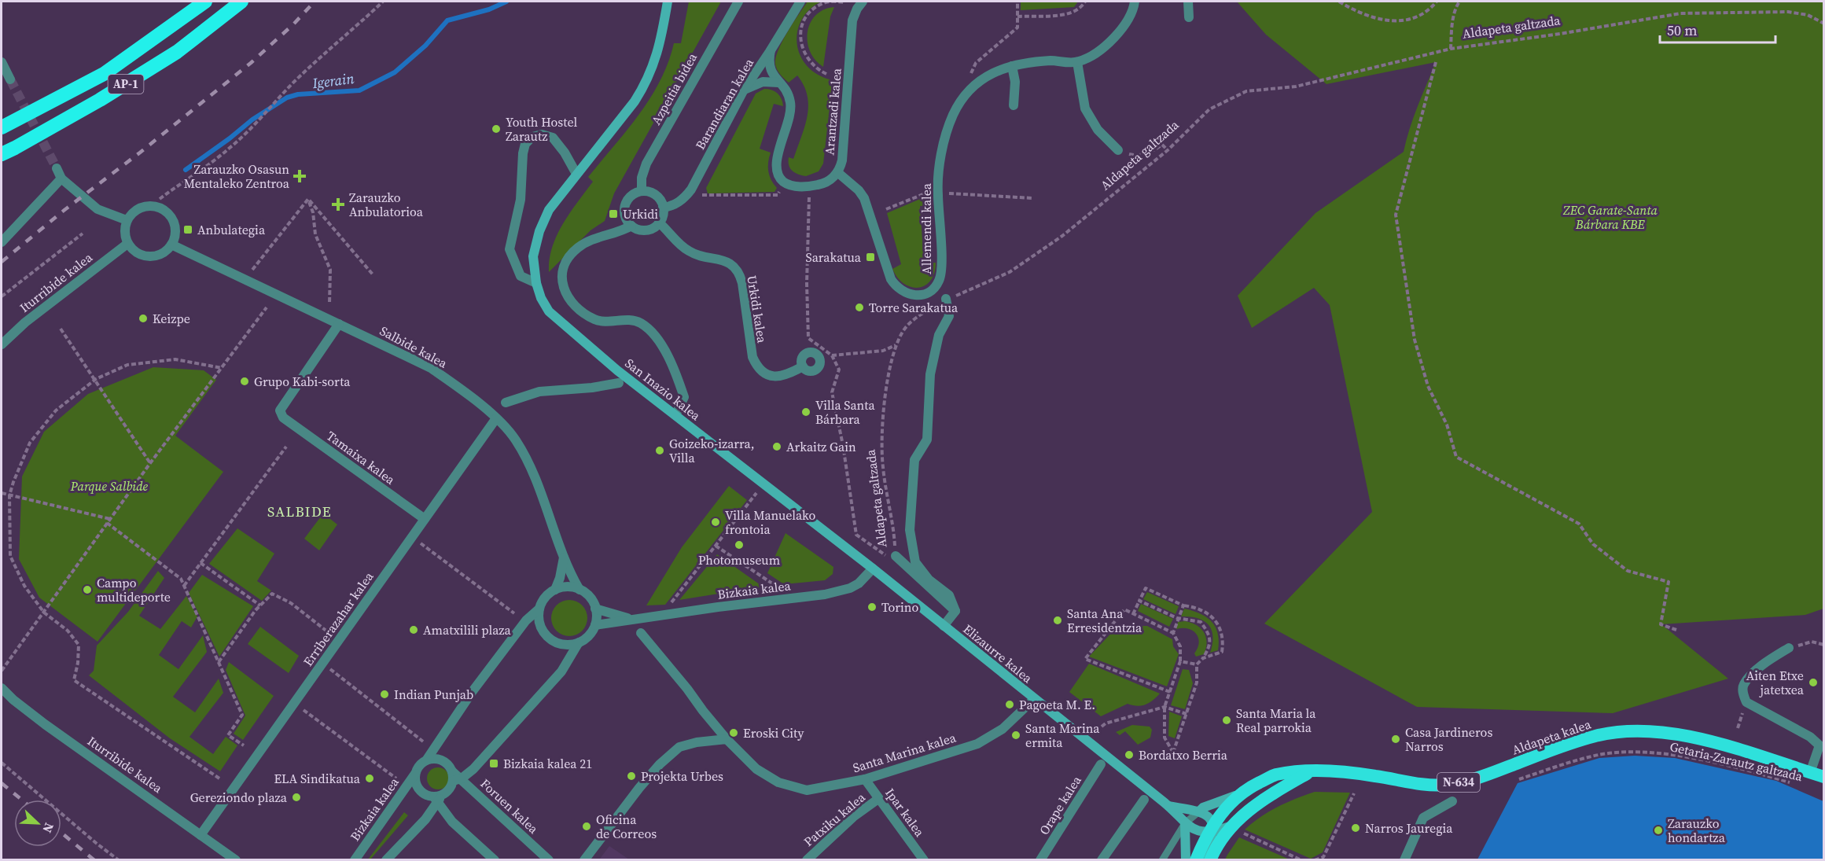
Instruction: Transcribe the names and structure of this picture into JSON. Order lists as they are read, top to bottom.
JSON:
{
  "streets": {
    "highway": ["AP-1", "Aldapeta kalea", "N-634"],
    "main road": ["San Inazio kalea", "Elizaurre kalea"],
    "street": [
      "Aldapeta galtzada",
      "Azpeitia bidea",
      "Barandiaran kalea",
      "Arantzadi kalea",
      "Allemendi kalea",
      "Iturribide kalea",
      "Urkidi kalea",
      "Salbide kalea",
      "Tamaixa kalea",
      "Bizkaia kalea",
      "Erriberazahar kalea",
      "Santa Marina kalea",
      "Orape kalea",
      "Foruen kalea",
      "Ipar kalea",
      "Patxiku kalea"
    ],
    "path": ["Getaria-Zarautz galtzada"]
  },
  "crossings": [
    ["Azpeitia bidea", "Barandiaran kalea"],
    ["Azpeitia bidea", "Urkidi kalea"],
    ["Barandiaran kalea", "Arantzadi kalea"],
    ["Barandiaran kalea", "Urkidi kalea"],
    ["Arantzadi kalea", "Allemendi kalea"],
    ["Iturribide kalea", "Salbide kalea"],
    ["Iturribide kalea", "Erriberazahar kalea"],
    ["Salbide kalea", "Tamaixa kalea"],
    ["Salbide kalea", "Bizkaia kalea"],
    ["Salbide kalea", "Erriberazahar kalea"],
    ["San Inazio kalea", "Bizkaia kalea"],
    ["San Inazio kalea", "Elizaurre kalea"],
    ["Tamaixa kalea", "Erriberazahar kalea"],
    ["Bizkaia kalea", "Foruen kalea"],
    ["Elizaurre kalea", "Santa Marina kalea"],
    ["Aldapeta kalea", "N-634"],
    ["Santa Marina kalea", "Ipar kalea"],
    ["Ipar kalea", "Patxiku kalea"]
  ],
  "districts": ["SALBIDE"],
  "water": ["Igerain"],
  "parks": ["ZEC Garate-Santa Bárbara KBE", "Parque Salbide"],
  "places": {
    "other": [
      "Youth Hostel Zarautz",
      "Torre Sarakatua",
      "Keizpe",
      "Grupo Kabi-sorta",
      "Villa Santa Bárbara",
      "Arkaitz Gain",
      "Goizeko-izarra, Villa",
      "Villa Manuelako frontoia",
      "Photomuseum",
      "Campo multideporte",
      "Torino",
      "Santa Ana Erresidentzia",
      "Amatxilili plaza",
      "Aiten Etxe jatetxea",
      "Indian Punjab",
      "Pagoeta M. E.",
      "Santa Maria la Real parrokia",
      "Eroski City",
      "Santa Marina ermita",
      "Casa Jardineros Narros",
      "Bordatxo Berria",
      "Projekta Urbes",
      "ELA Sindikatua",
      "Gereziondo plaza",
      "Oficina de Correos",
      "Narros Jauregia",
      "Zarauzko hondartza"
    ],
    "health": ["Zarauzko Osasun Mentaleko Zentroa", "Zarauzko Anbulatorioa"],
    "transit": [
      "Urkidi",
      "Anbulategia",
      "Sarakatua",
      "Bizkaia kalea 21"
    ]
  },
  "scale_bar": "50 m",
  "north": "bottom right"
}
